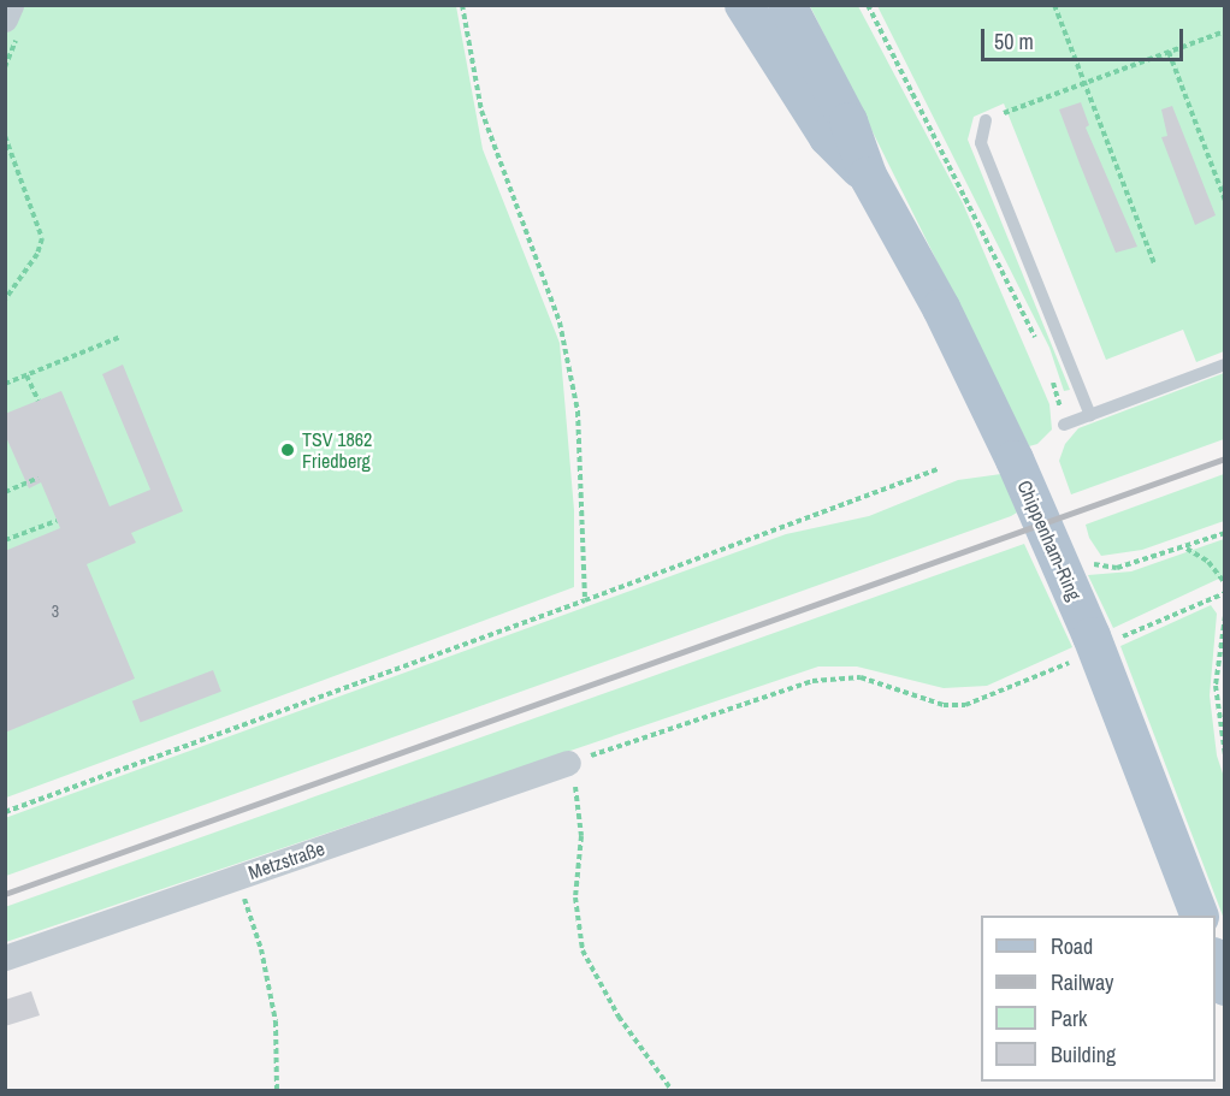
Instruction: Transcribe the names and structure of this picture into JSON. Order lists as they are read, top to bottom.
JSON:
{
  "streets": {
    "main road": ["Chippenham-Ring"],
    "street": ["Metzstraße"]
  },
  "places": ["TSV 1862 Friedberg"],
  "house_numbers": ["3"],
  "legend": [
    "Road",
    "Railway",
    "Park",
    "Building"
  ],
  "scale_bar": "50 m"
}
